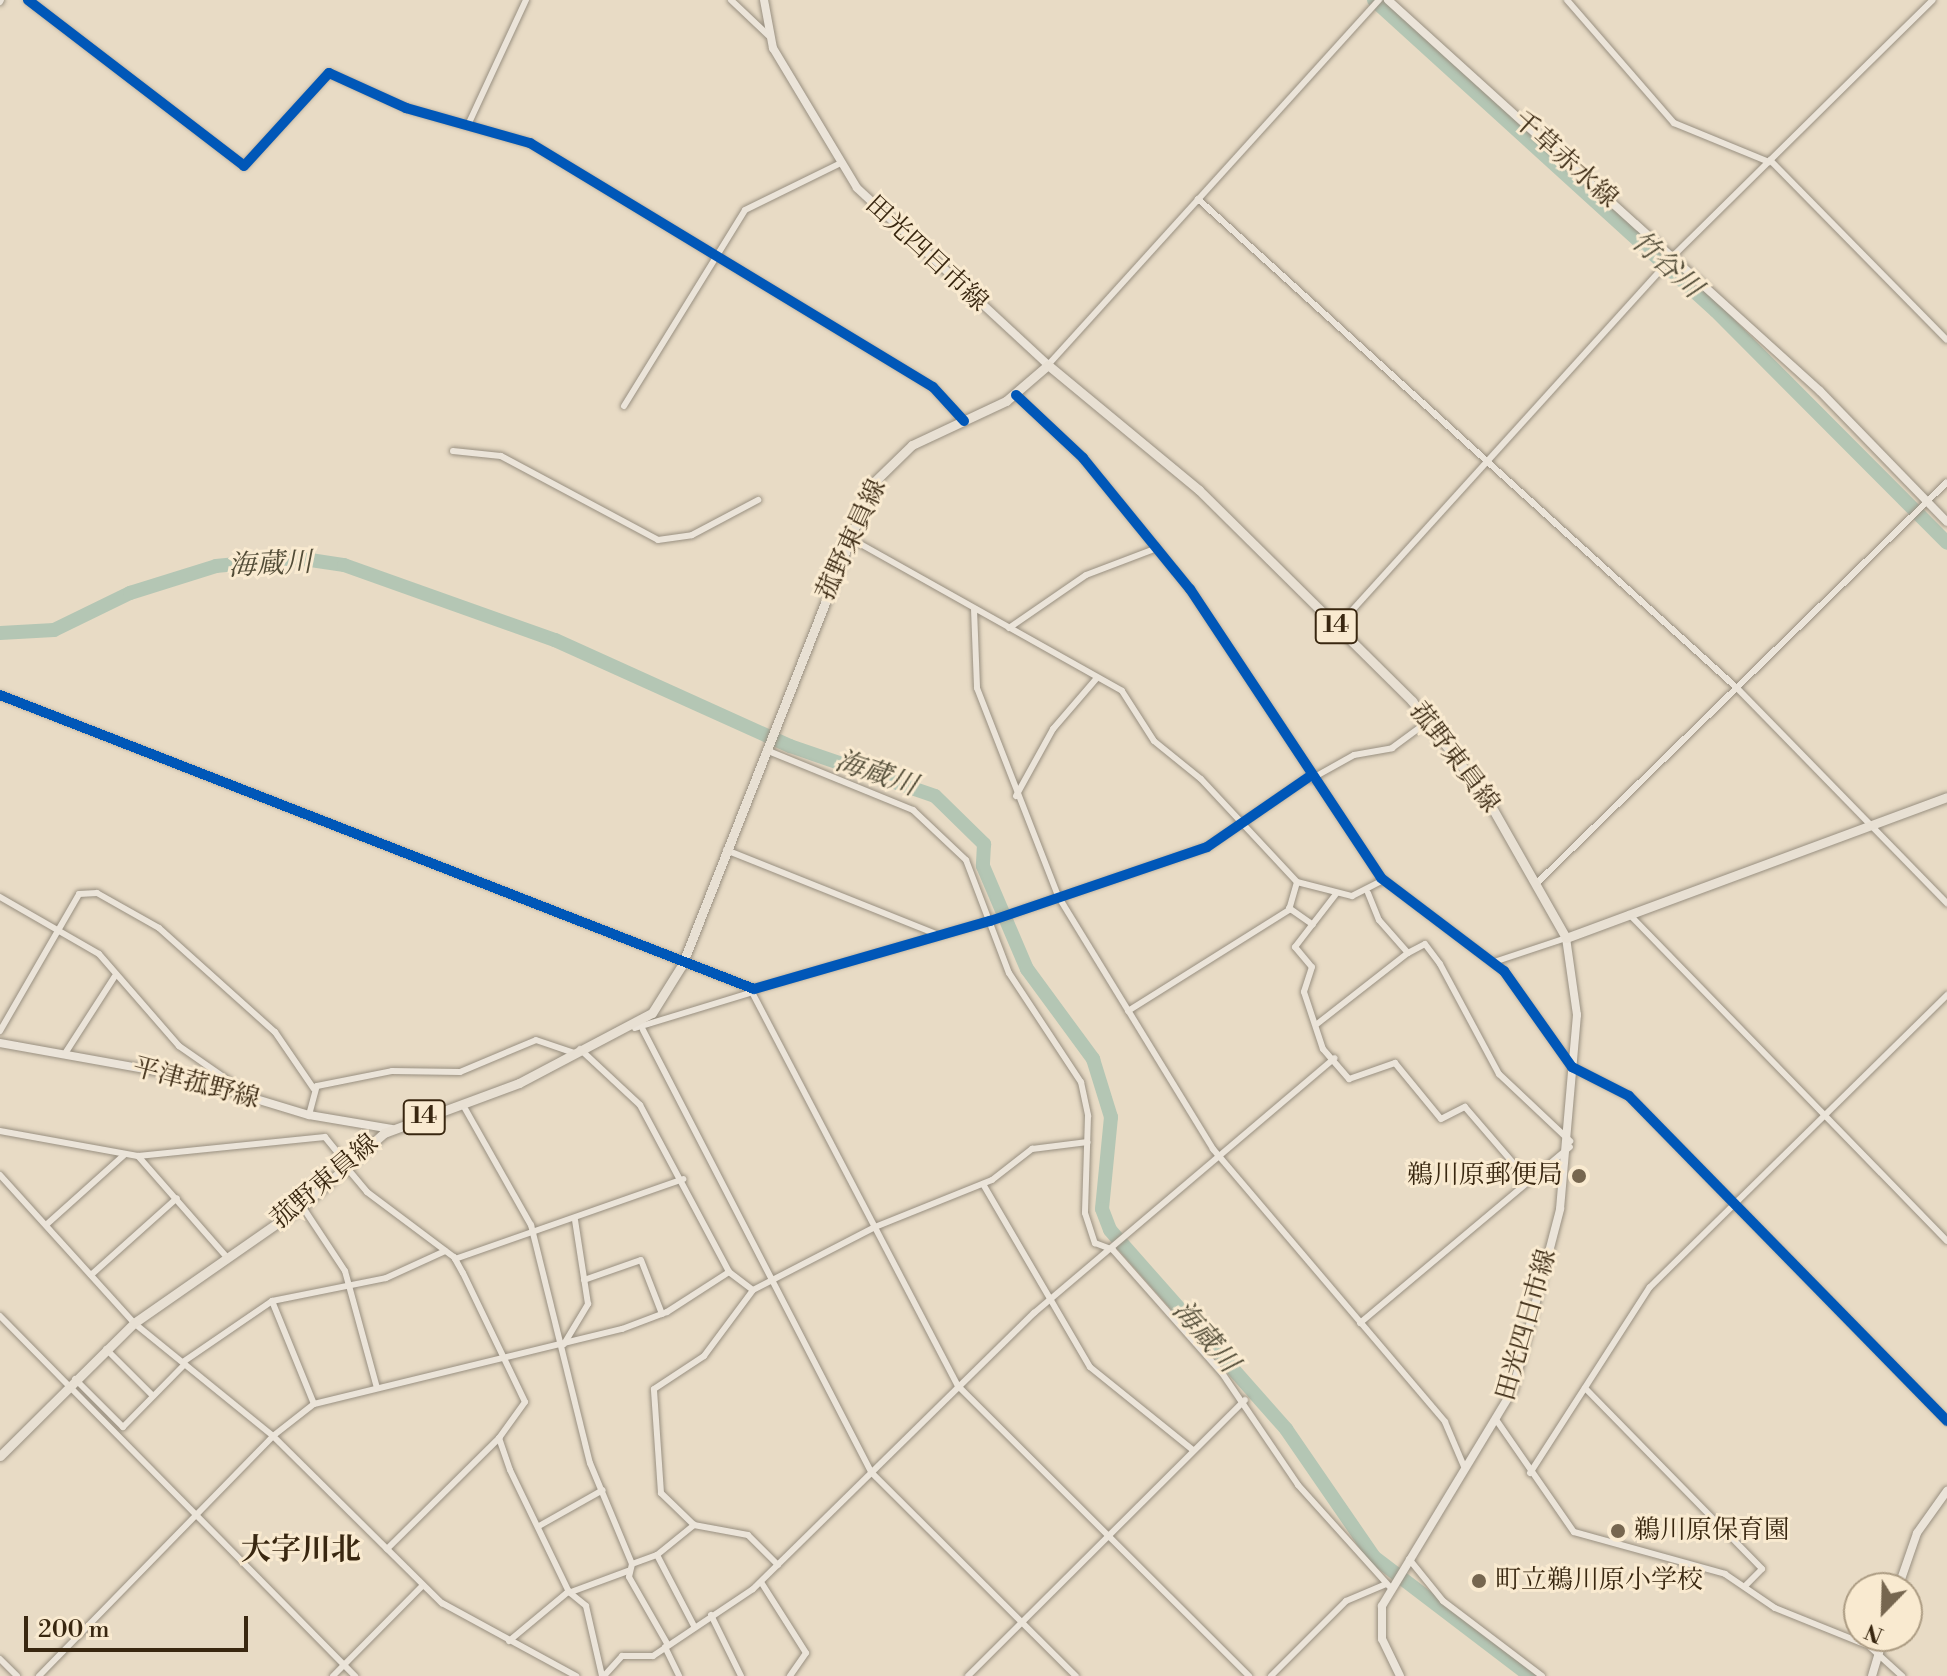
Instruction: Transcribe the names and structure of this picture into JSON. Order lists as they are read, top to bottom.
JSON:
{
  "streets": {
    "main road": [
      "千草赤水線",
      "田光四日市線",
      "菰野東員線",
      "14",
      "平津菰野線"
    ]
  },
  "crossings": [
    ["田光四日市線", "菰野東員線"],
    ["菰野東員線", "平津菰野線"]
  ],
  "districts": ["大字川北"],
  "water": ["竹谷川", "海蔵川"],
  "places": ["鵜川原郵便局", "鵜川原保育園", "町立鵜川原小学校"],
  "scale_bar": "200 m",
  "north": "bottom left"
}
